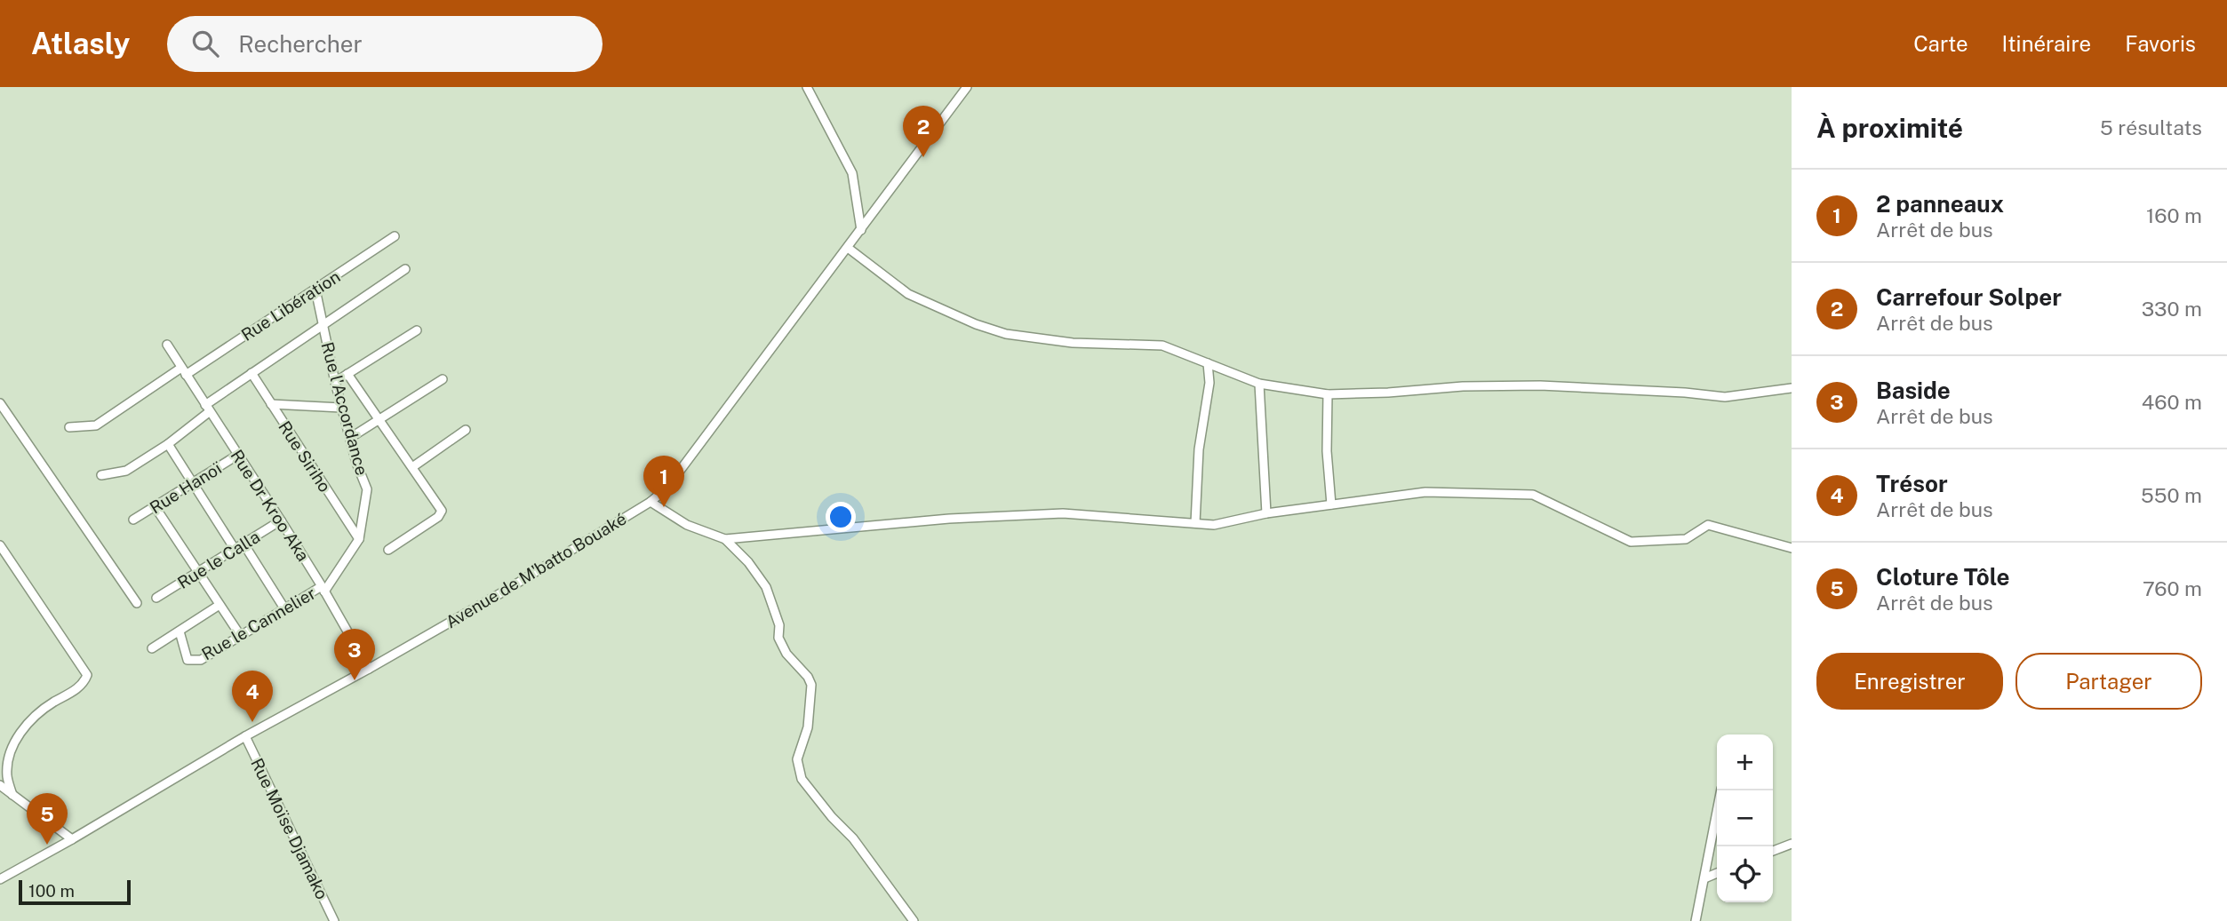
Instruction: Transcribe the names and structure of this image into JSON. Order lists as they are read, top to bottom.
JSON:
{
  "streets": {
    "street": [
      "Rue Libération",
      "Rue l'Accordance",
      "Rue Siriho",
      "Rue Hanoï",
      "Rue Dr Kroo Aka",
      "Rue le Calla",
      "Avenue de M'batto Bouaké",
      "Rue le Cannelier",
      "Rue Moïse Djamako"
    ]
  },
  "crossings": [
    ["Rue Libération", "Rue l'Accordance"],
    ["Rue Libération", "Rue Dr Kroo Aka"],
    ["Rue l'Accordance", "Rue Siriho"],
    ["Rue l'Accordance", "Rue Dr Kroo Aka"],
    ["Rue l'Accordance", "Rue le Cannelier"],
    ["Rue Hanoï", "Rue Dr Kroo Aka"],
    ["Rue Dr Kroo Aka", "Rue le Calla"],
    ["Rue Dr Kroo Aka", "Avenue de M'batto Bouaké"],
    ["Rue Dr Kroo Aka", "Rue le Cannelier"],
    ["Avenue de M'batto Bouaké", "Rue Moïse Djamako"]
  ],
  "scale_bar": "100 m",
  "page": {
    "header": "Atlasly",
    "search": "Rechercher",
    "nav": ["Carte", "Itinéraire", "Favoris"],
    "heading": ["À proximité", "5 résultats"],
    "pins": [
      "2",
      "1",
      "3",
      "4",
      "5"
    ],
    "list": [
      {
        "mark": "1",
        "name": "2 panneaux",
        "note": "Arrêt de bus",
        "value": "160 m"
      },
      {
        "mark": "2",
        "name": "Carrefour Solper",
        "note": "Arrêt de bus",
        "value": "330 m"
      },
      {
        "mark": "3",
        "name": "Baside",
        "note": "Arrêt de bus",
        "value": "460 m"
      },
      {
        "mark": "4",
        "name": "Trésor",
        "note": "Arrêt de bus",
        "value": "550 m"
      },
      {
        "mark": "5",
        "name": "Cloture Tôle",
        "note": "Arrêt de bus",
        "value": "760 m"
      }
    ],
    "buttons": ["Enregistrer", "Partager"],
    "map_buttons": ["+", "−"],
    "scale": "100 m"
  }
}
